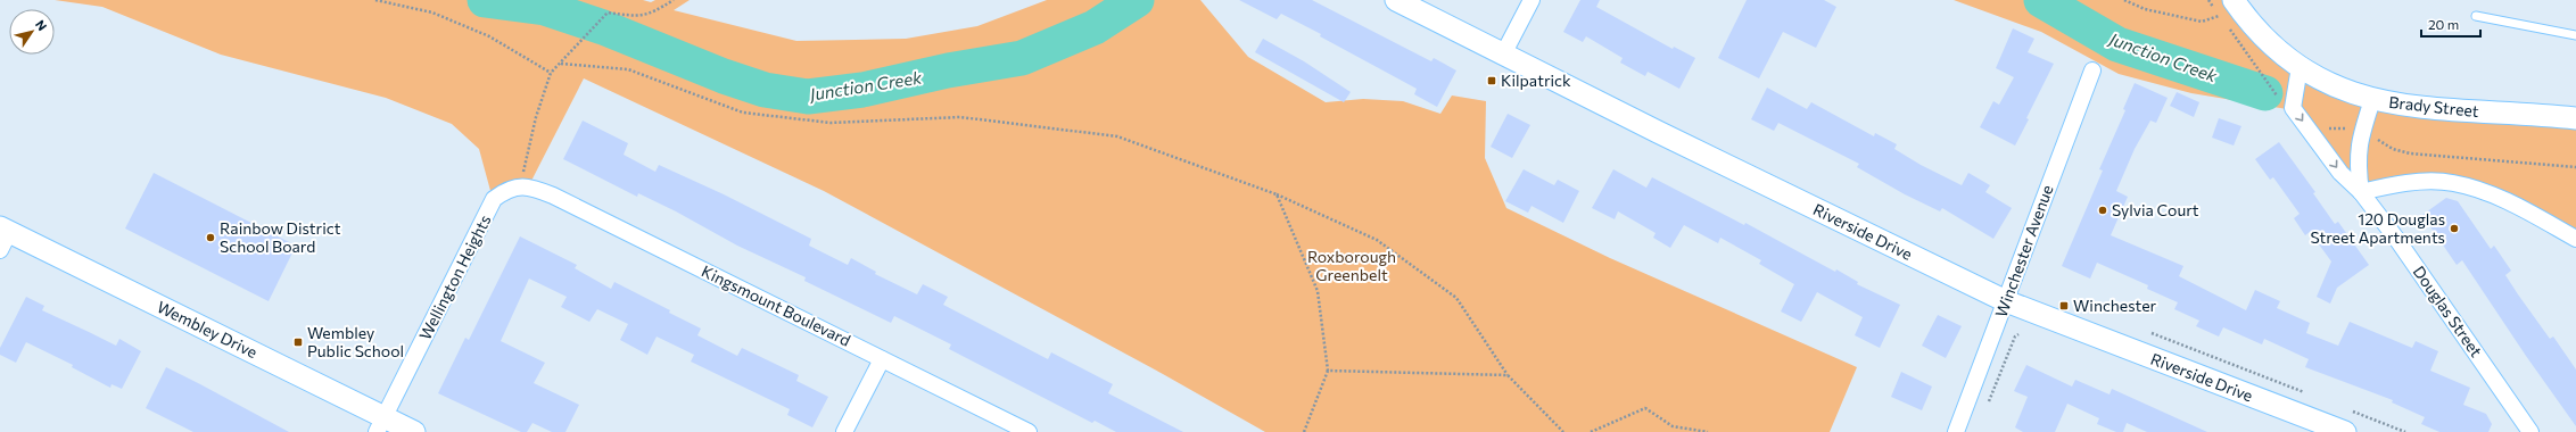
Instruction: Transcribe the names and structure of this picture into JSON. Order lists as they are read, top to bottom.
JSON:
{
  "streets": {
    "street": [
      "Brady Street",
      "Riverside Drive",
      "Winchester Avenue",
      "Wellington Heights",
      "Kingsmount Boulevard",
      "Douglas Street",
      "Wembley Drive"
    ]
  },
  "crossings": [
    ["Brady Street", "Douglas Street"],
    ["Riverside Drive", "Winchester Avenue"],
    ["Wellington Heights", "Kingsmount Boulevard"],
    ["Wellington Heights", "Wembley Drive"]
  ],
  "water": ["Junction Creek"],
  "parks": ["Roxborough Greenbelt"],
  "places": {
    "transit": ["Kilpatrick", "Winchester", "Wembley Public School"],
    "other": ["Sylvia Court", "120 Douglas Street Apartments", "Rainbow District School Board"]
  },
  "scale_bar": "20 m",
  "north": "top right"
}
